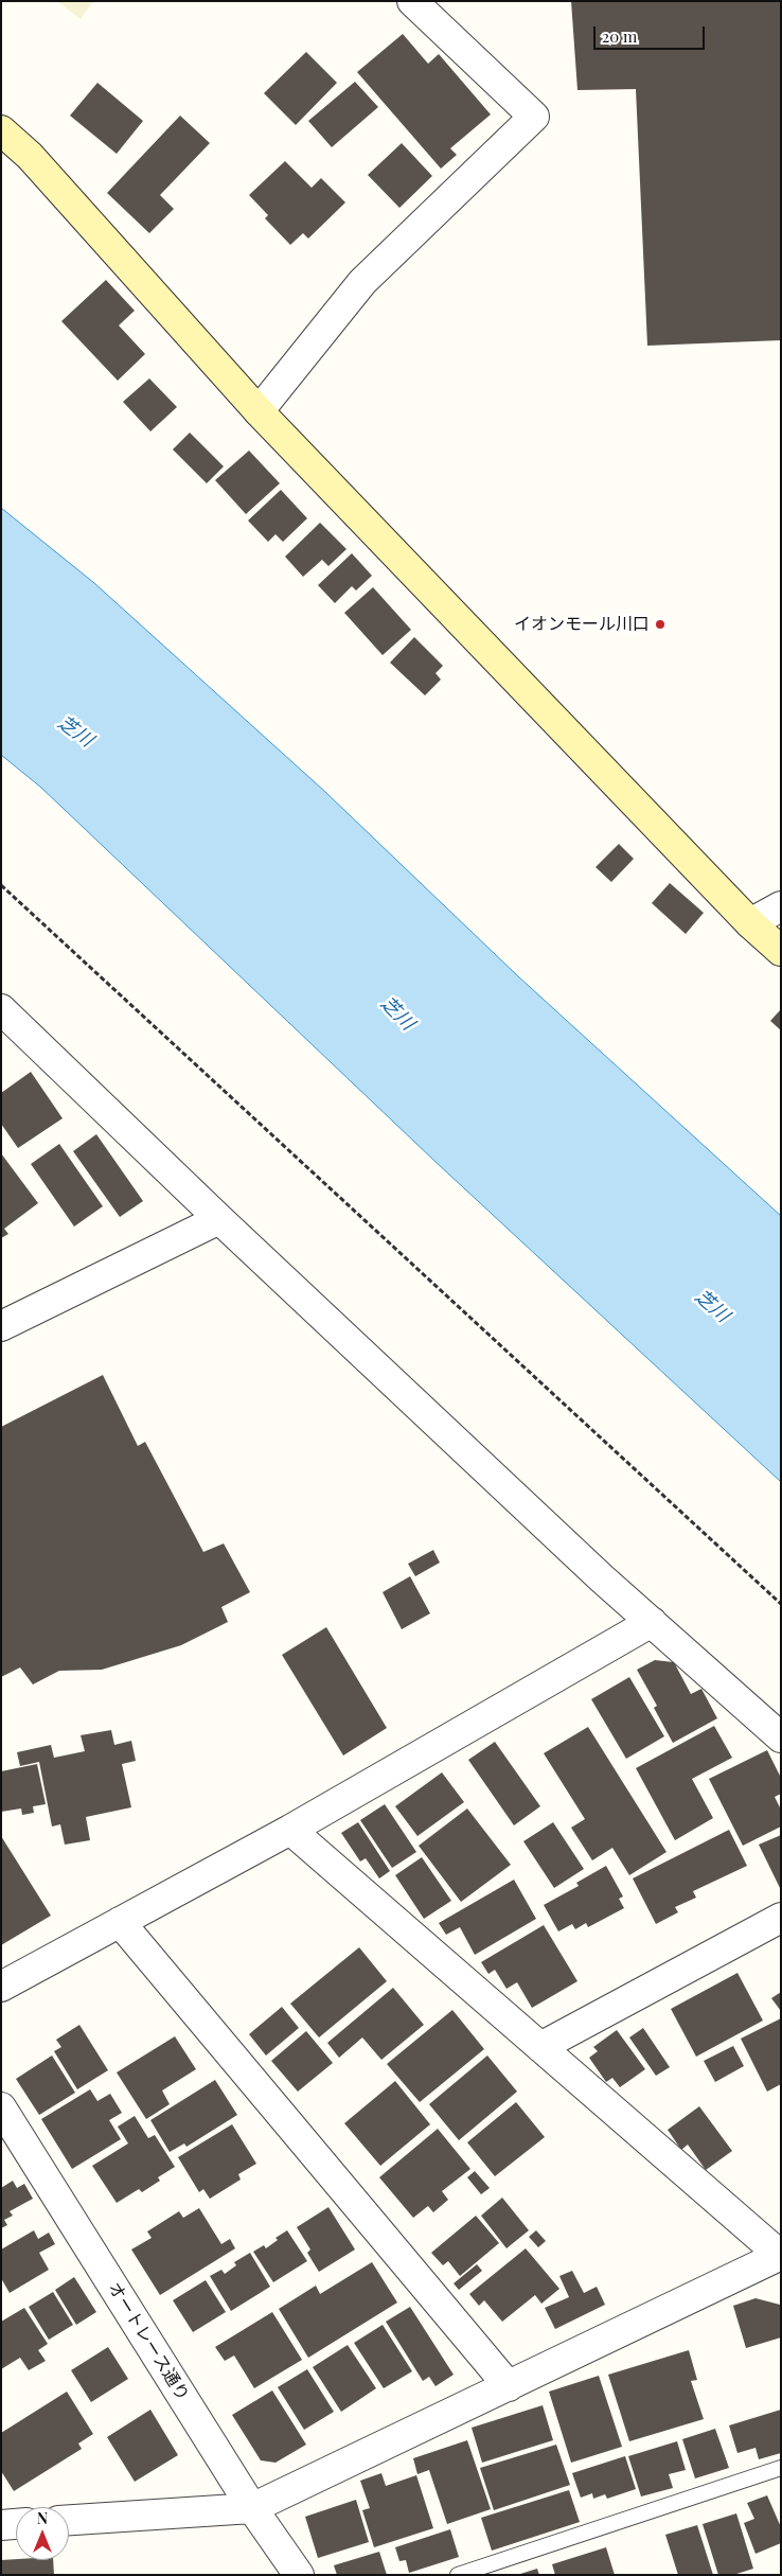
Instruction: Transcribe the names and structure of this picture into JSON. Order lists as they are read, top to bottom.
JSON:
{
  "streets": {
    "street": ["オートレース通り"]
  },
  "water": ["芝川"],
  "places": ["イオンモール川口"],
  "scale_bar": "20 m",
  "north": "top"
}
